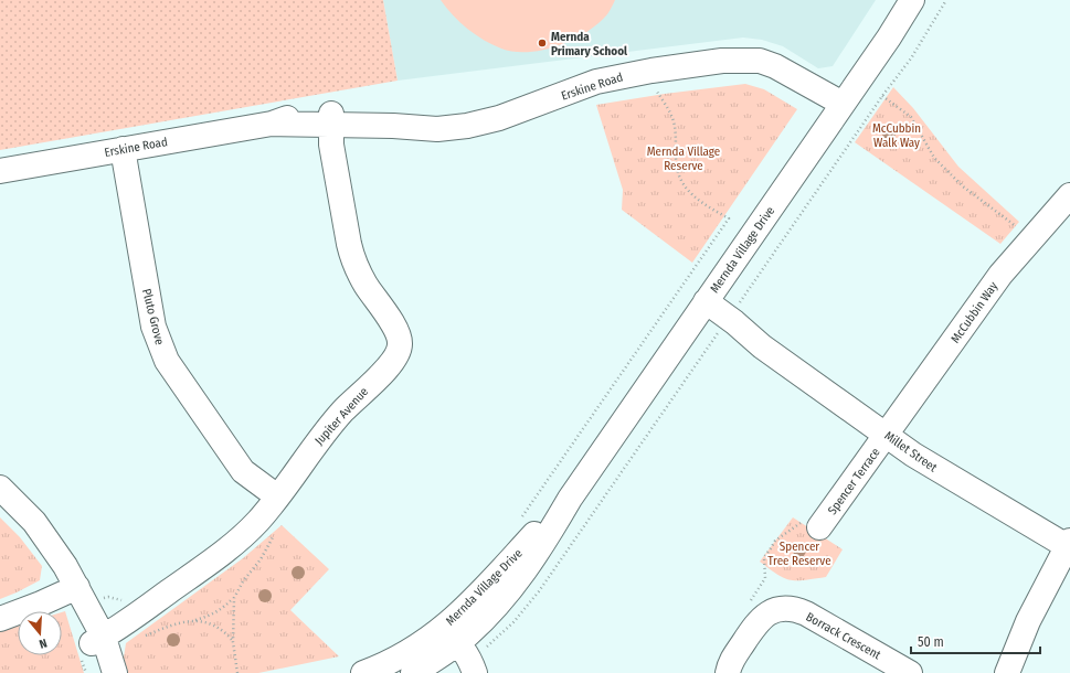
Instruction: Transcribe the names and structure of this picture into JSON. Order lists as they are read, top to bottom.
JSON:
{
  "streets": {
    "street": [
      "Erskine Road",
      "Mernda Village Drive",
      "McCubbin Way",
      "Pluto Grove",
      "Jupiter Avenue",
      "Millet Street",
      "Spencer Terrace",
      "Borrack Crescent"
    ]
  },
  "crossings": [
    ["Erskine Road", "Mernda Village Drive"],
    ["Erskine Road", "Pluto Grove"],
    ["Erskine Road", "Jupiter Avenue"],
    ["Mernda Village Drive", "Millet Street"],
    ["McCubbin Way", "Millet Street"],
    ["McCubbin Way", "Spencer Terrace"],
    ["Pluto Grove", "Jupiter Avenue"],
    ["Millet Street", "Spencer Terrace"]
  ],
  "parks": ["McCubbin Walk Way", "Mernda Village Reserve", "Spencer Tree Reserve"],
  "places": ["Mernda Primary School"],
  "scale_bar": "50 m",
  "north": "bottom"
}
